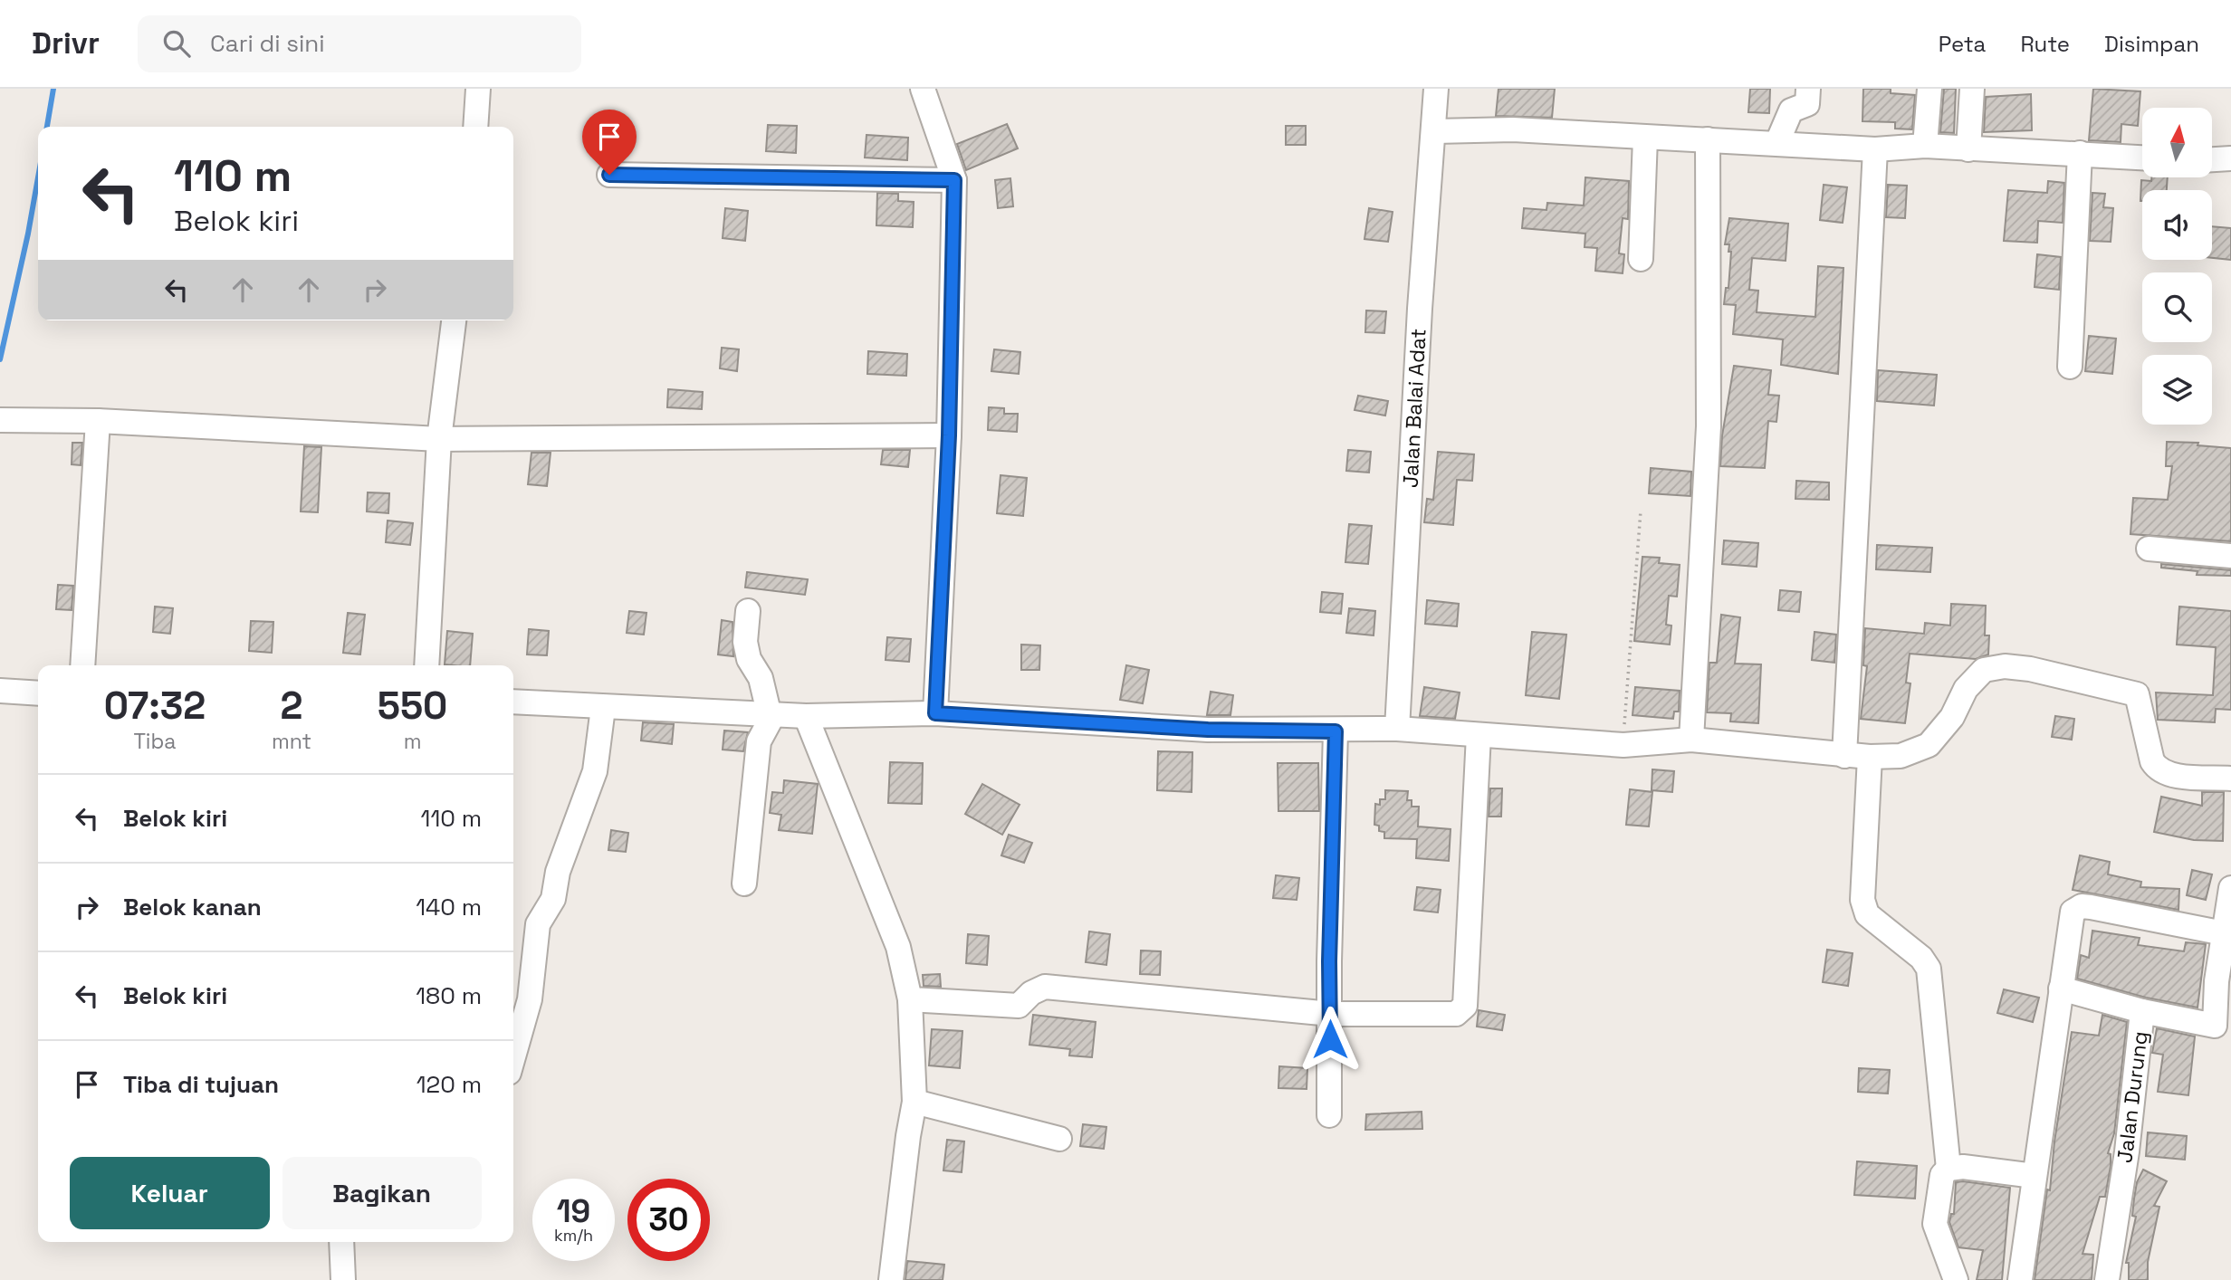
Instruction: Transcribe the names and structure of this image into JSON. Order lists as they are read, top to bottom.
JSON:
{
  "streets": {
    "street": ["Jalan Balai Adat", "Jalan Durung"]
  },
  "north": "top",
  "page": {
    "header": "Drivr",
    "search": "Cari di sini",
    "nav": ["Peta", "Rute", "Disimpan"],
    "turn": ["110 m", "Belok kiri"],
    "eta": [
      "07:32",
      "Tiba",
      "2",
      "mnt",
      "550",
      "m"
    ],
    "list": [
      {
        "name": "Belok kiri",
        "value": "110 m"
      },
      {
        "name": "Belok kanan",
        "value": "140 m"
      },
      {
        "name": "Belok kiri",
        "value": "180 m"
      },
      {
        "name": "Tiba di tujuan",
        "value": "120 m"
      }
    ],
    "buttons": ["Keluar", "Bagikan"],
    "speed": "19 km/h",
    "limit": "30"
  }
}
